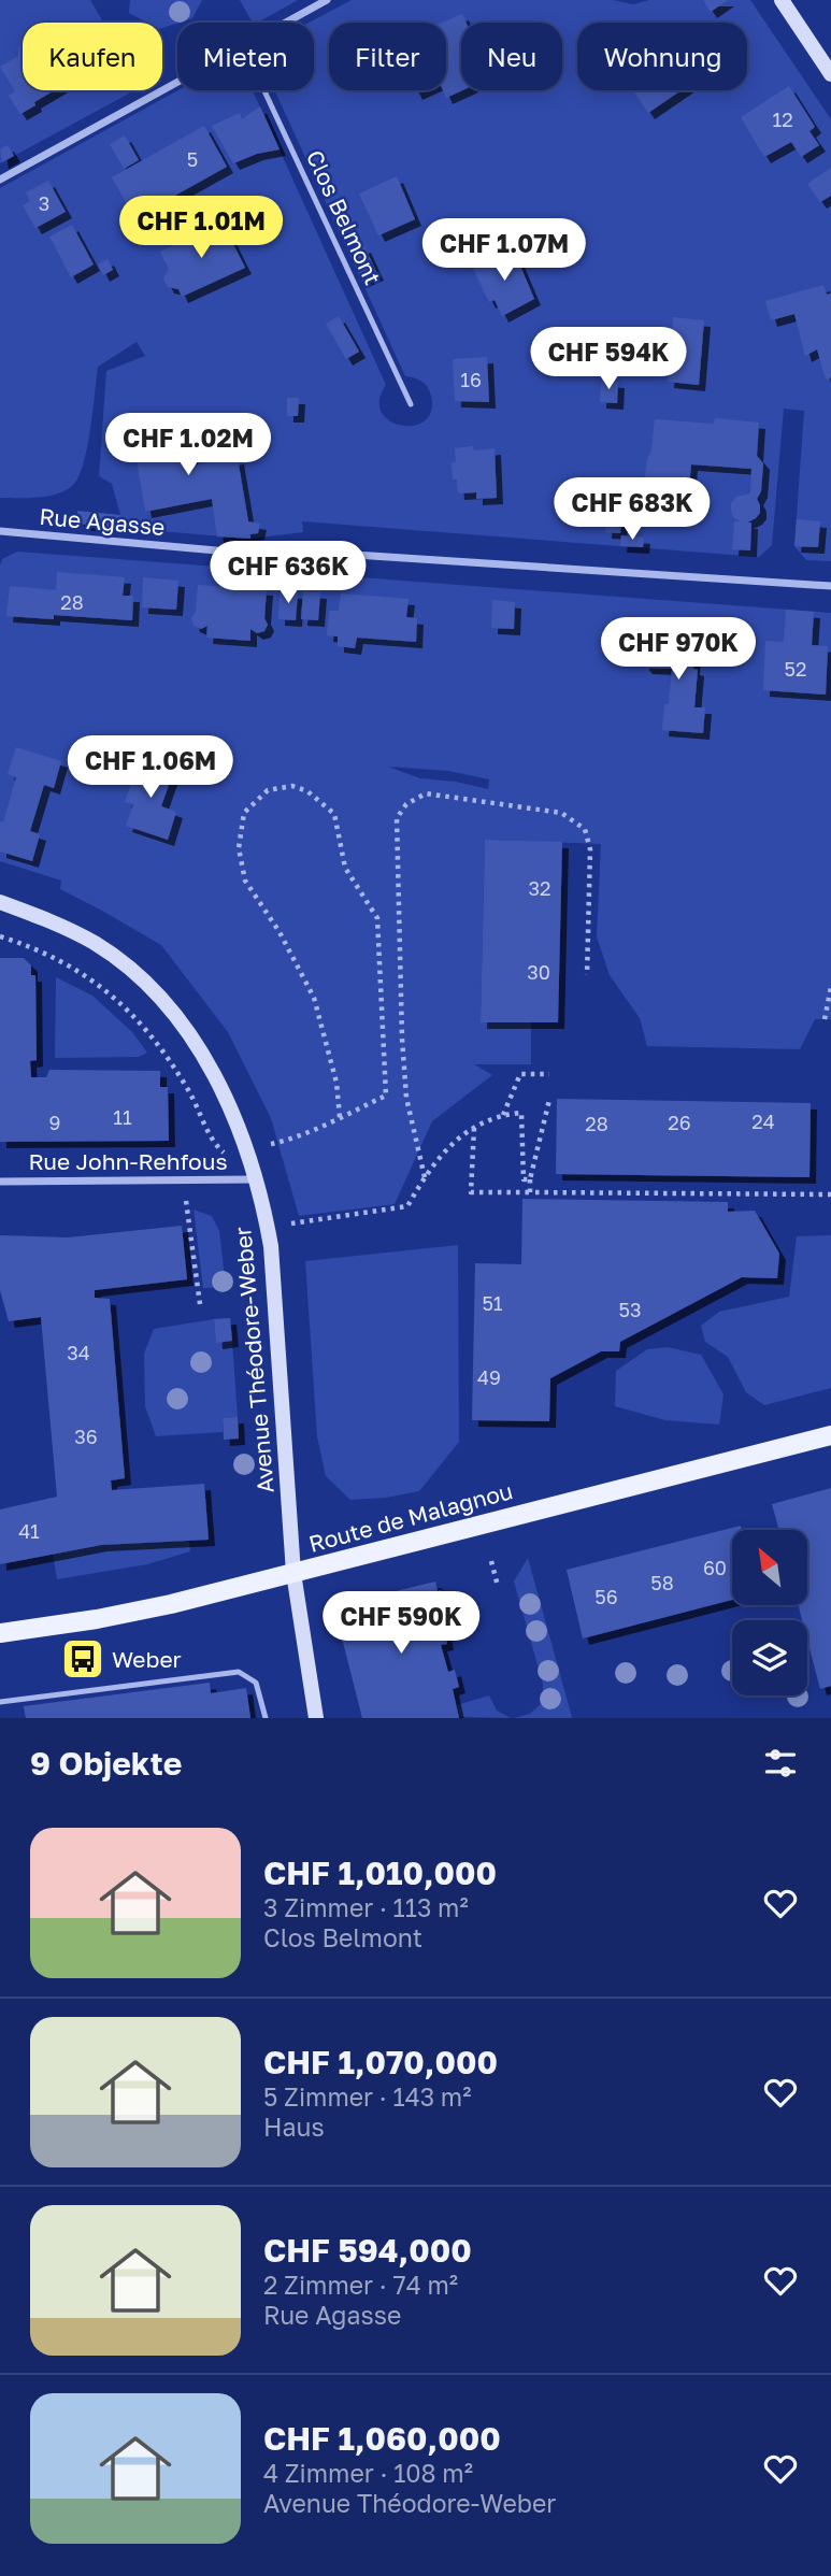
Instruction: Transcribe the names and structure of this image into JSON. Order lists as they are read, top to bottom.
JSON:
{
  "streets": {
    "main road": ["Route de Malagnou"],
    "street": ["Rue Agasse", "Rue John-Rehfous", "Avenue Théodore-Weber"],
    "lane": ["Clos Belmont"]
  },
  "crossings": [
    ["Rue John-Rehfous", "Avenue Théodore-Weber"],
    ["Avenue Théodore-Weber", "Route de Malagnou"]
  ],
  "places": {
    "bus stop": ["Weber"]
  },
  "house_numbers": [
    "12",
    "5",
    "3",
    "16",
    "28",
    "52",
    "32",
    "30",
    "11",
    "24",
    "9",
    "26",
    "28",
    "51",
    "53",
    "34",
    "49",
    "36",
    "41",
    "60",
    "58",
    "56"
  ],
  "north": "top left",
  "page": {
    "chip": [
      "Kaufen",
      "Mieten",
      "Filter",
      "Neu",
      "Wohnung"
    ],
    "price": [
      "CHF 1.01M",
      "CHF 1.07M",
      "CHF 594K",
      "CHF 1.02M",
      "CHF 683K",
      "CHF 636K",
      "CHF 970K",
      "CHF 1.06M",
      "CHF 590K"
    ],
    "heading": "9 Objekte",
    "list": [
      {
        "name": "CHF 1,010,000",
        "note": "3 Zimmer · 113 m² · Clos Belmont"
      },
      {
        "name": "CHF 1,070,000",
        "note": "5 Zimmer · 143 m² · Haus"
      },
      {
        "name": "CHF 594,000",
        "note": "2 Zimmer · 74 m² · Rue Agasse"
      },
      {
        "name": "CHF 1,060,000",
        "note": "4 Zimmer · 108 m² · Avenue Théodore-Weber"
      }
    ]
  }
}
